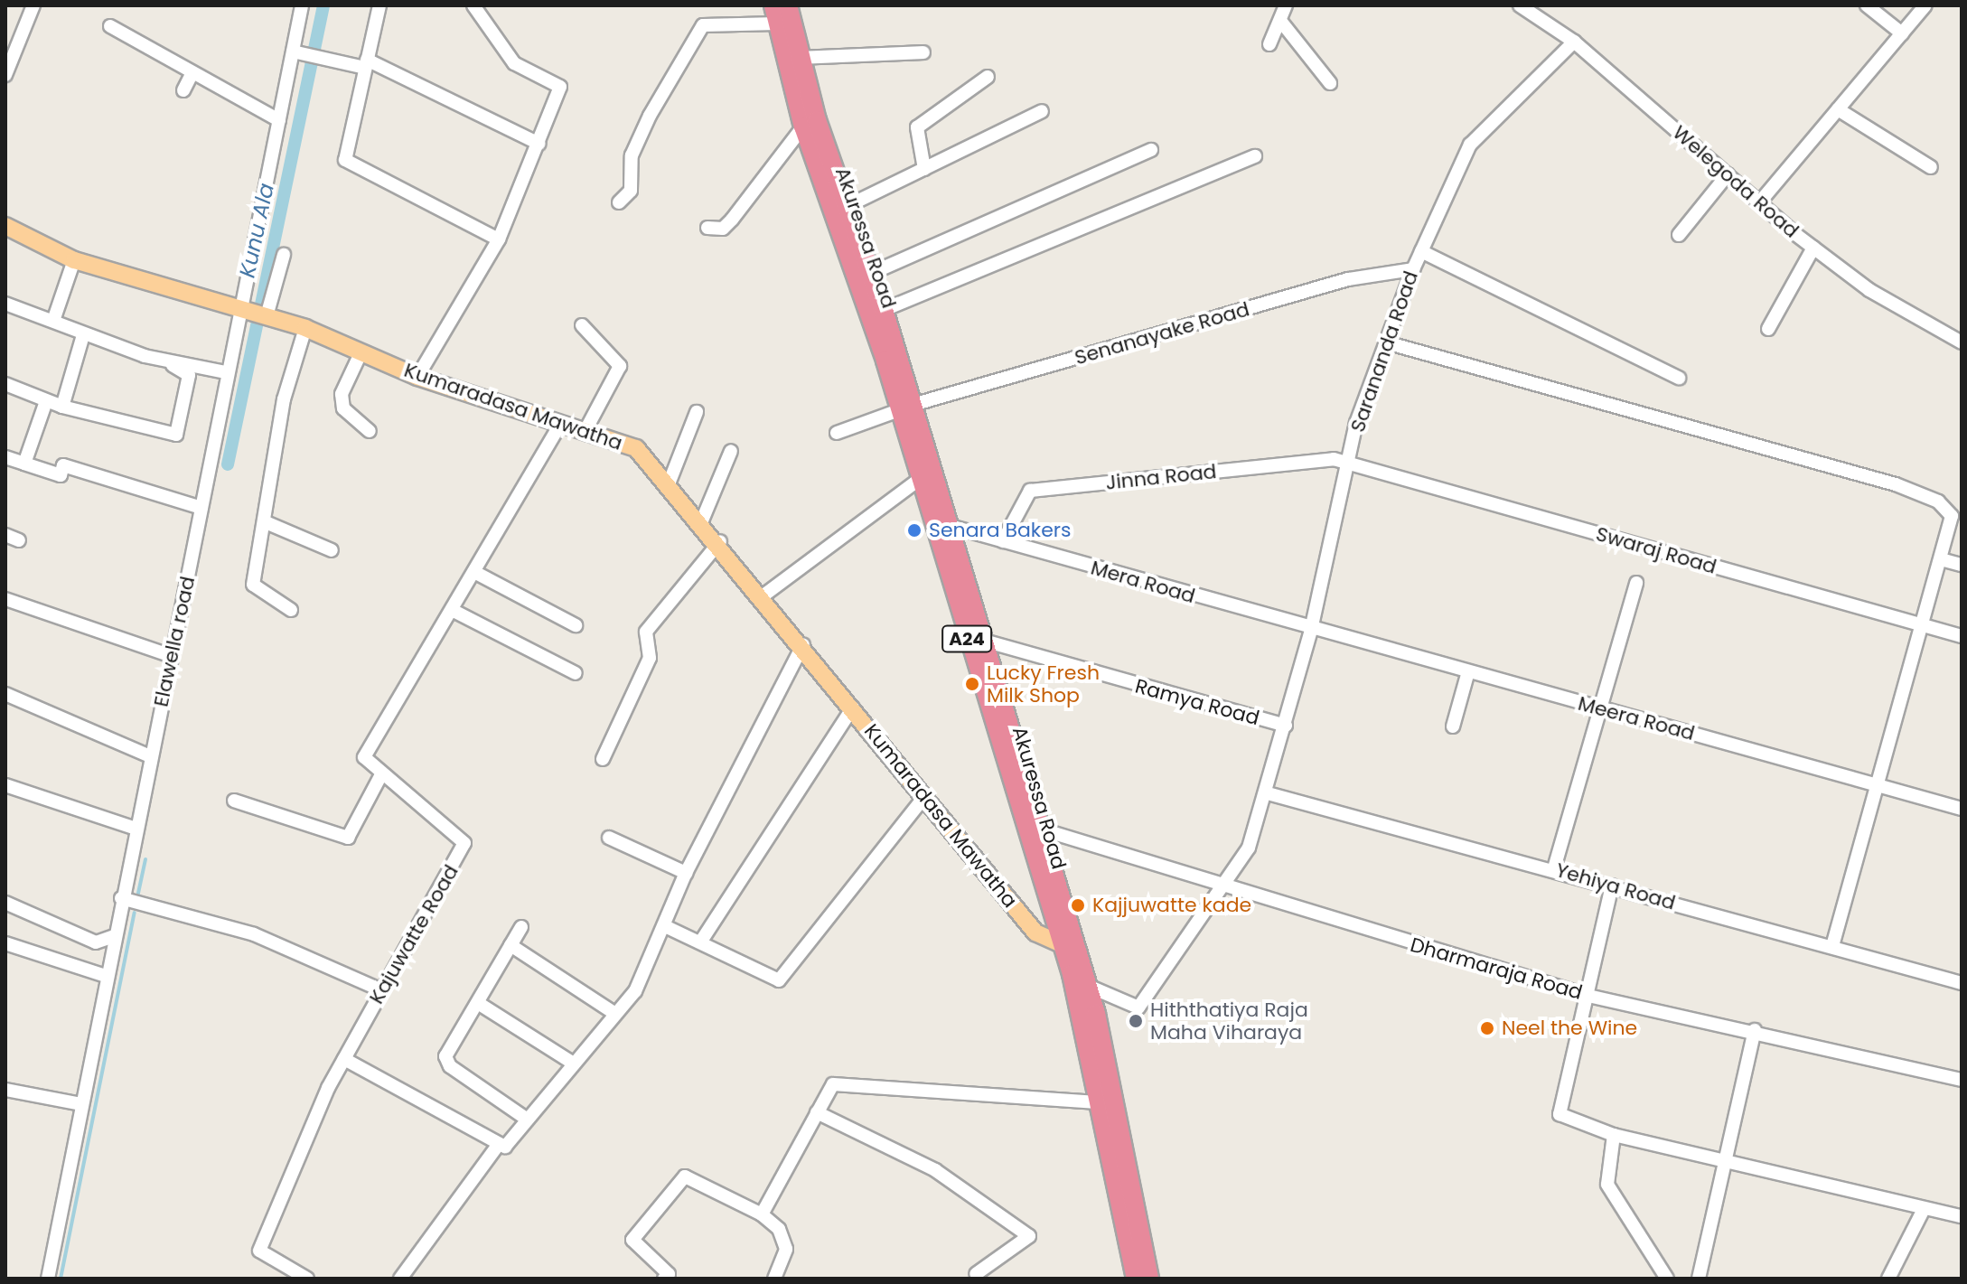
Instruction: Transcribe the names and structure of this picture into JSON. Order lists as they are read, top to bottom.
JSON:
{
  "streets": {
    "highway": ["Akuressa Road", "A24"],
    "main road": ["Kumaradasa Mawatha"],
    "street": [
      "Welegoda Road",
      "Senanayake Road",
      "Sarananda Road",
      "Jinna Road",
      "Swaraj Road",
      "Mera Road",
      "Elawella road",
      "Ramya Road",
      "Meera Road",
      "Yehiya Road",
      "Kajuwatte Road",
      "Dharmaraja Road"
    ]
  },
  "crossings": [
    ["Welegoda Road", "Sarananda Road"],
    ["Akuressa Road", "Senanayake Road"],
    ["Akuressa Road", "Sarananda Road"],
    ["Akuressa Road", "Kumaradasa Mawatha"],
    ["Akuressa Road", "Mera Road"],
    ["Akuressa Road", "Ramya Road"],
    ["Akuressa Road", "Dharmaraja Road"],
    ["Senanayake Road", "Sarananda Road"],
    ["Sarananda Road", "Jinna Road"],
    ["Sarananda Road", "Swaraj Road"],
    ["Sarananda Road", "Mera Road"],
    ["Sarananda Road", "Ramya Road"],
    ["Sarananda Road", "Meera Road"],
    ["Sarananda Road", "Yehiya Road"],
    ["Sarananda Road", "Dharmaraja Road"],
    ["Kumaradasa Mawatha", "Elawella road"],
    ["Kumaradasa Mawatha", "Kajuwatte Road"],
    ["Jinna Road", "Swaraj Road"],
    ["Jinna Road", "Mera Road"],
    ["Mera Road", "Meera Road"]
  ],
  "water": ["Kunu Ala"],
  "places": [
    "Senara Bakers",
    "Lucky Fresh Milk Shop",
    "Kajjuwatte kade",
    "Hiththatiya Raja Maha Viharaya",
    "Neel the Wine"
  ]
}
